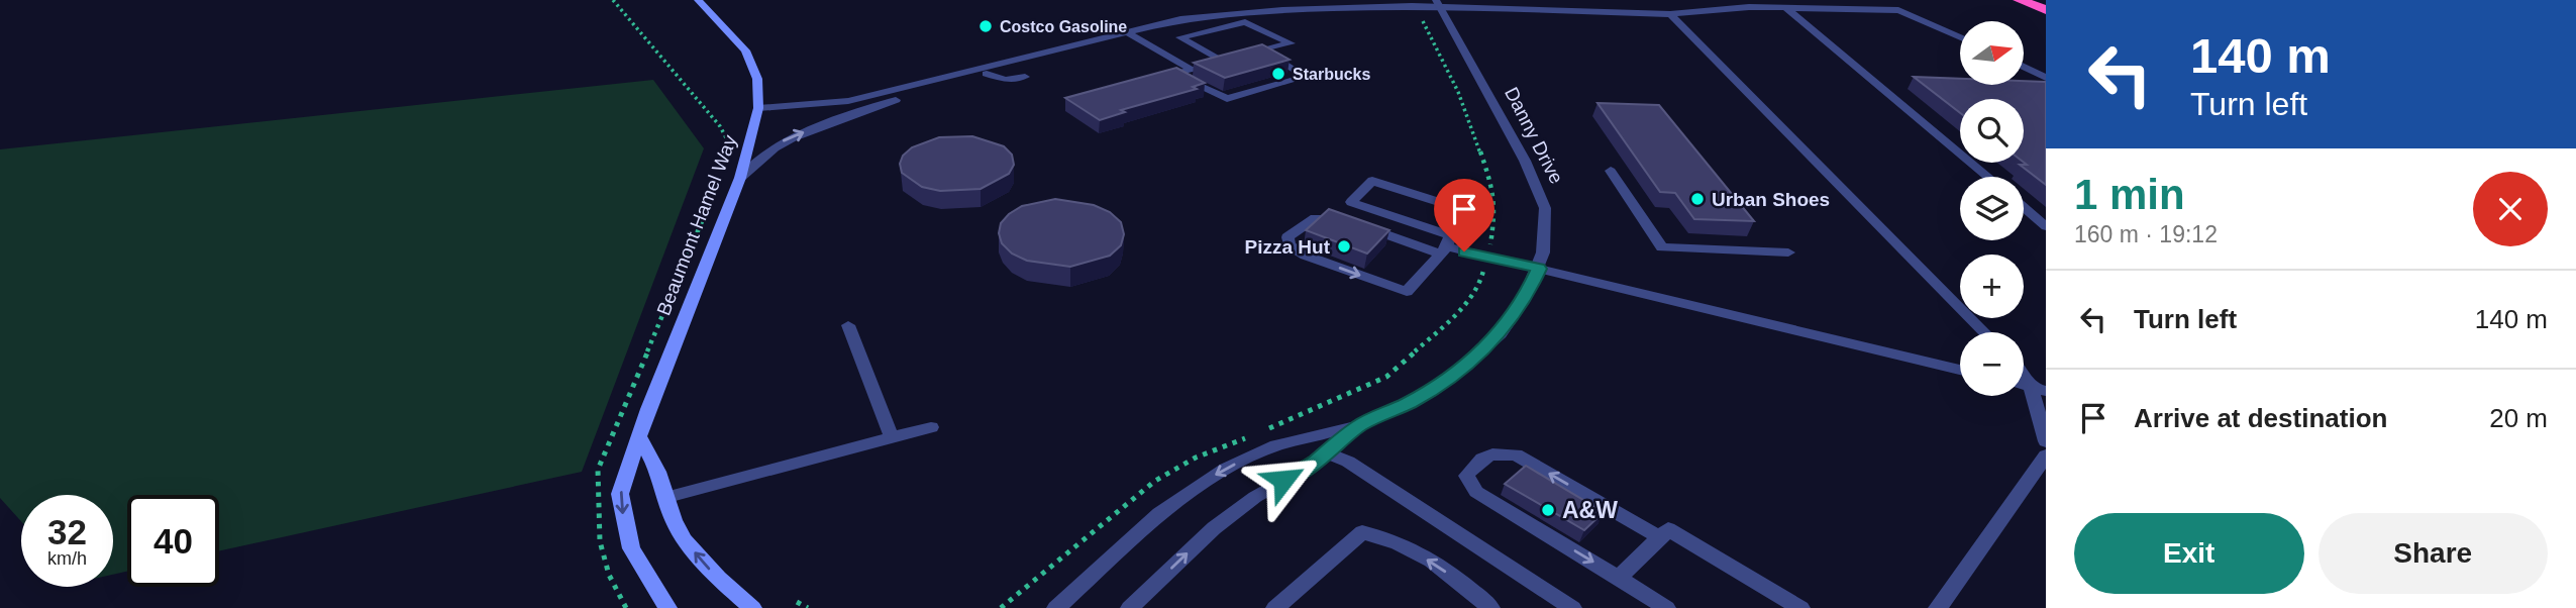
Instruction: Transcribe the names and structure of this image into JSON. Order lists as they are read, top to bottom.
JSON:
{
  "streets": {
    "main road": ["Beaumont Hamel Way"],
    "street": ["Danny Drive"]
  },
  "places": [
    "Costco Gasoline",
    "Starbucks",
    "Urban Shoes",
    "Pizza Hut",
    "A&W"
  ],
  "north": "right",
  "page": {
    "turn": ["140 m", "Turn left"],
    "map_buttons": ["+", "−"],
    "heading": ["1 min", "160 m · 19:12"],
    "list": [
      {
        "name": "Turn left",
        "value": "140 m"
      },
      {
        "name": "Arrive at destination",
        "value": "20 m"
      }
    ],
    "speed": "32 km/h",
    "limit": "40",
    "buttons": ["Exit", "Share"]
  }
}
